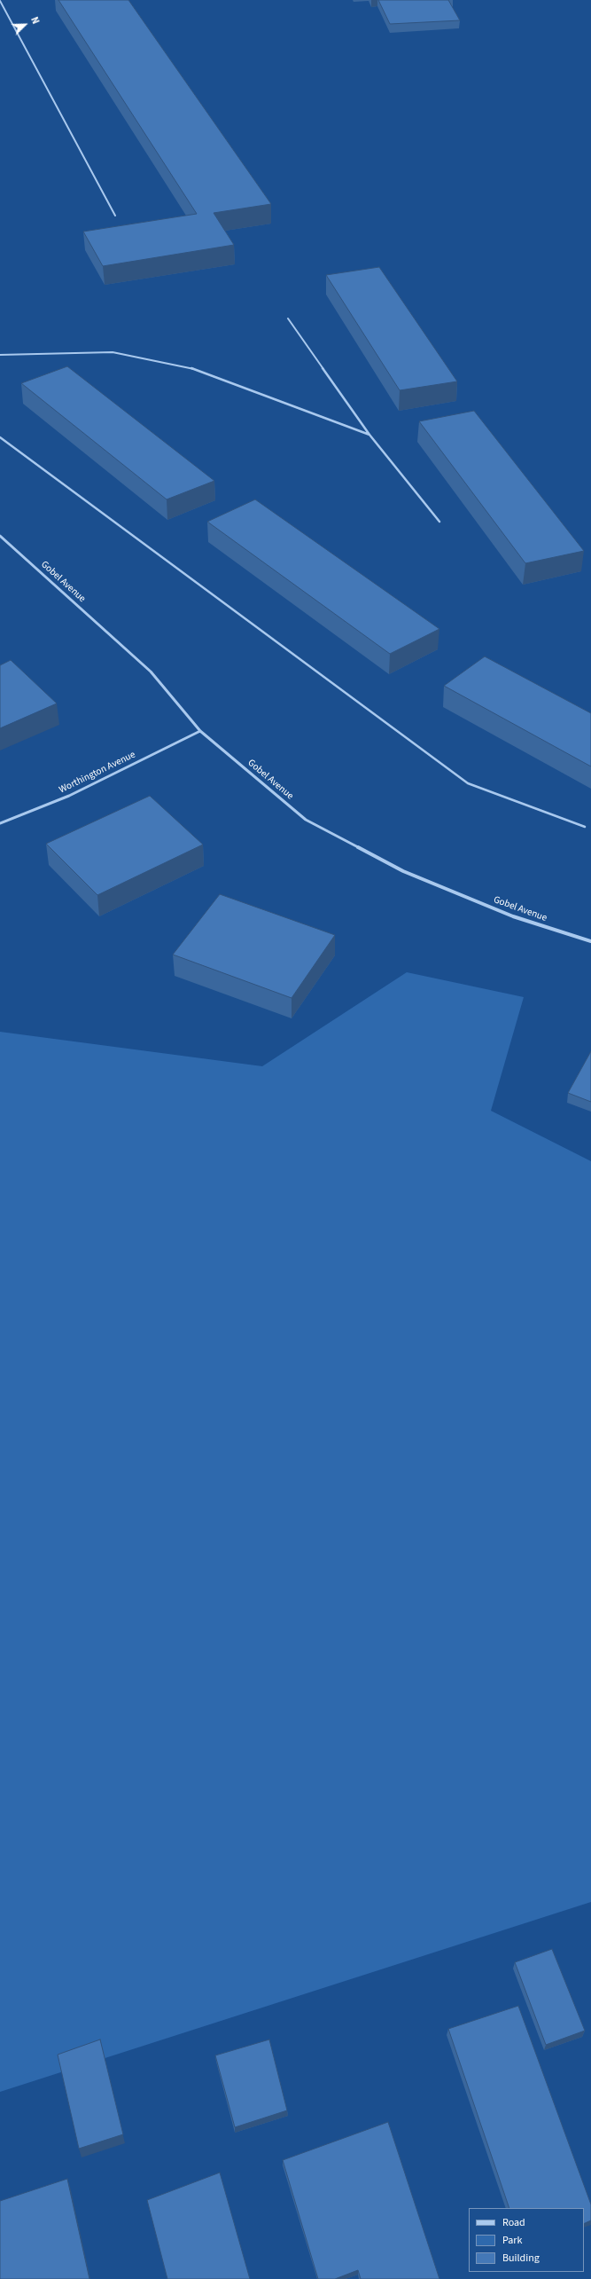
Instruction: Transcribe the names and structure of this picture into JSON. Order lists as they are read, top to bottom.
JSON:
{
  "streets": {
    "street": ["Gobel Avenue", "Worthington Avenue"]
  },
  "crossings": [
    ["Gobel Avenue", "Worthington Avenue"]
  ],
  "legend": ["Road", "Park", "Building"],
  "north": "top right"
}
